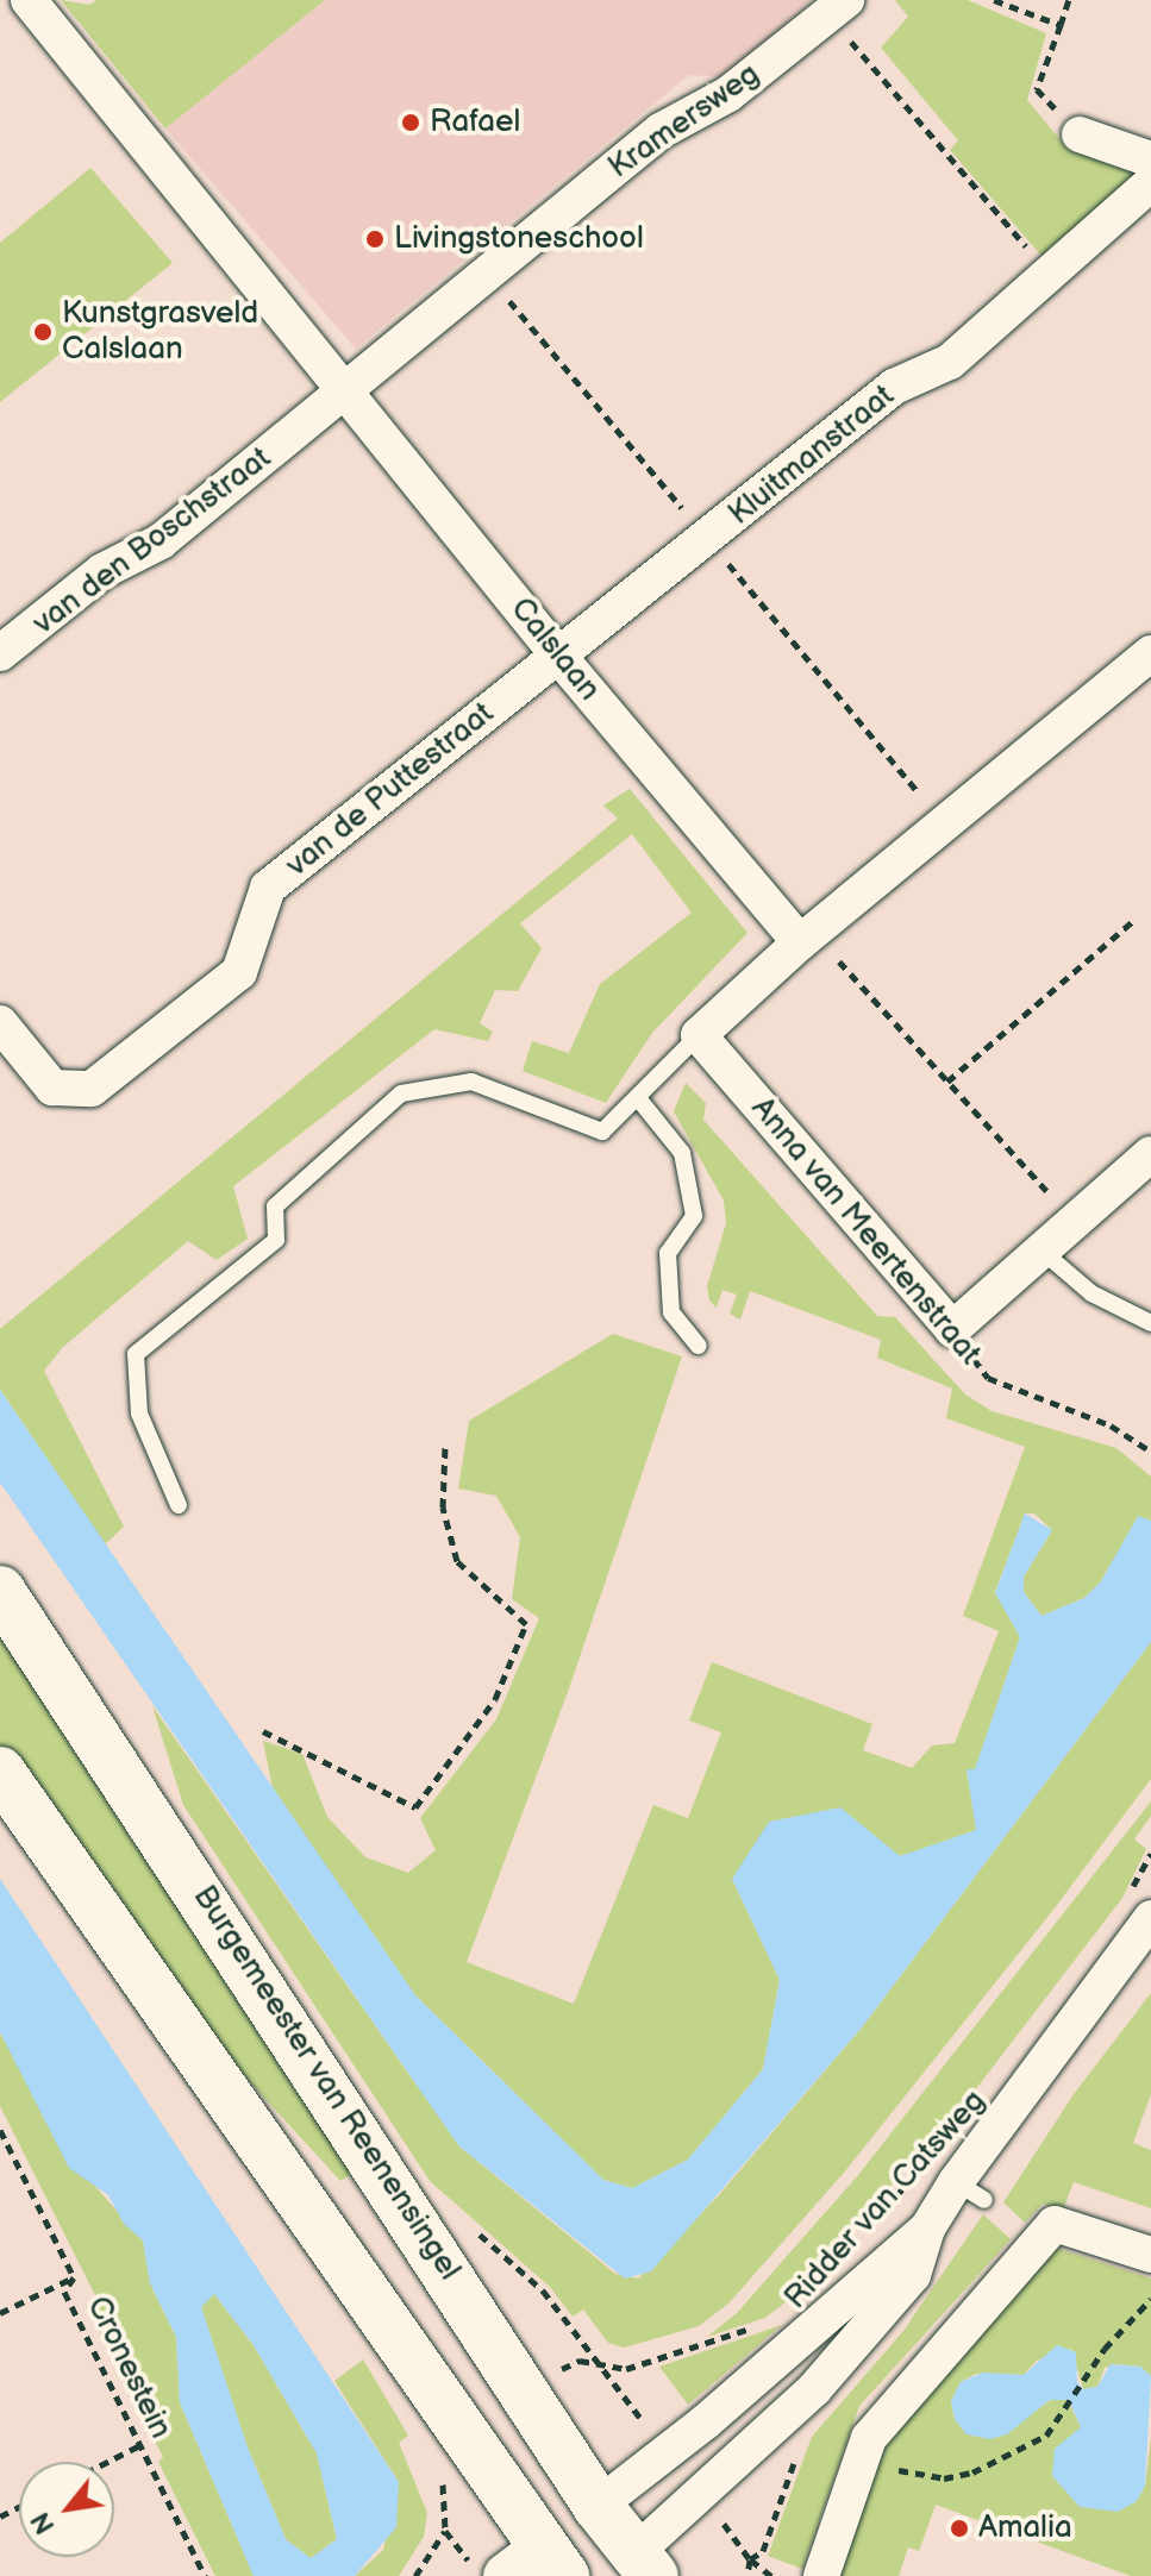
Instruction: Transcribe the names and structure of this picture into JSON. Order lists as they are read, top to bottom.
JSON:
{
  "streets": {
    "main road": ["Burgemeester van Reenensingel", "Ridder van Catsweg"],
    "street": [
      "Kramersweg",
      "Kluitmanstraat",
      "van den Boschstraat",
      "Calslaan",
      "van de Puttestraat",
      "Anna van Meertenstraat"
    ],
    "path": ["Cronestein"]
  },
  "crossings": [
    ["Kramersweg", "van den Boschstraat"],
    ["Kramersweg", "Calslaan"],
    ["Kluitmanstraat", "Calslaan"],
    ["Kluitmanstraat", "van de Puttestraat"],
    ["van den Boschstraat", "Calslaan"],
    ["Calslaan", "van de Puttestraat"],
    ["Burgemeester van Reenensingel", "Ridder van Catsweg"]
  ],
  "places": [
    "Rafael",
    "Livingstoneschool",
    "Kunstgrasveld Calslaan",
    "Amalia"
  ],
  "north": "bottom left"
}
